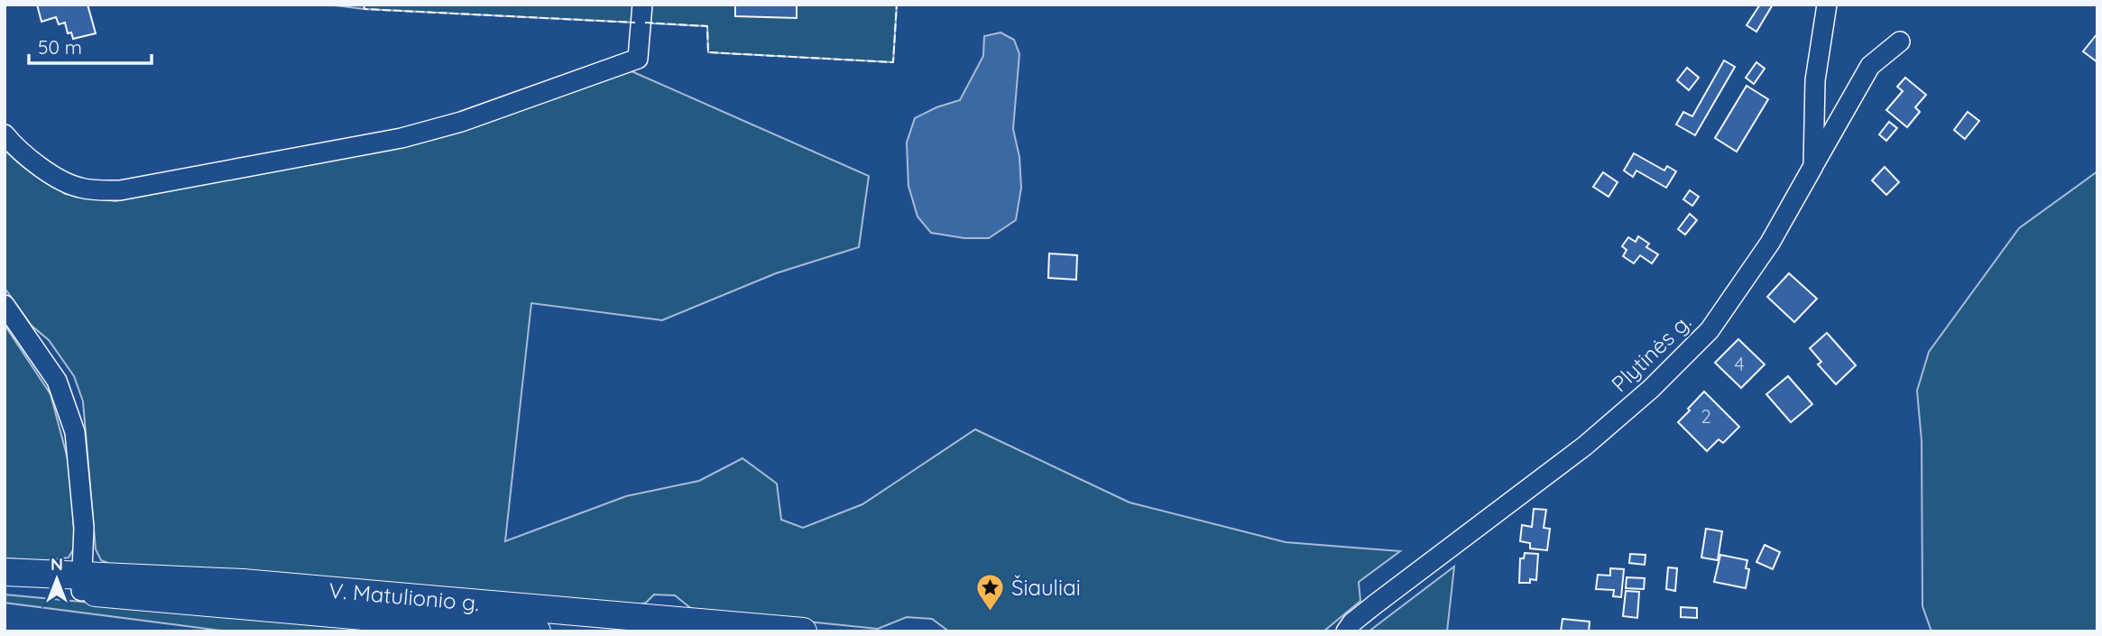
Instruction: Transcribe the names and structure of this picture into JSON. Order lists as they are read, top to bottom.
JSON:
{
  "streets": {
    "highway": ["V. Matulionio g."],
    "street": ["Plytinės g."]
  },
  "places": {
    "place": ["Šiauliai"]
  },
  "house_numbers": ["4", "2"],
  "scale_bar": "50 m",
  "north": "top"
}
